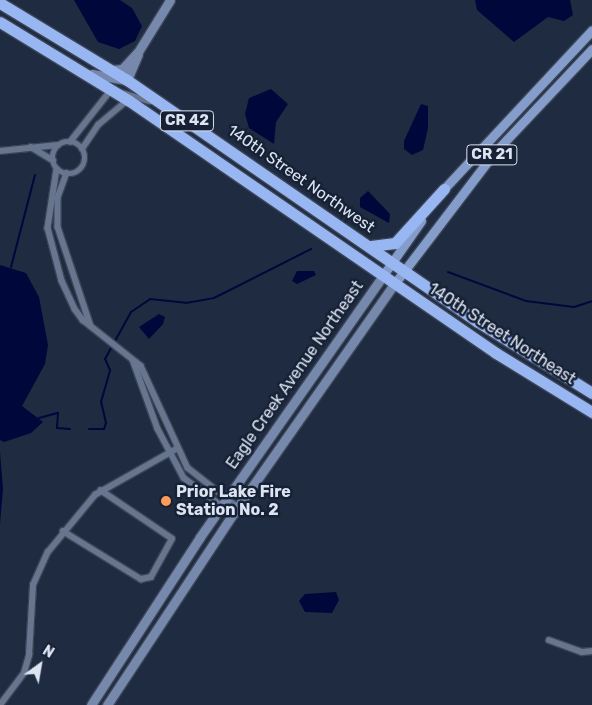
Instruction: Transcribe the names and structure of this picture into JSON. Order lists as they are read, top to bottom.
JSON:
{
  "streets": {
    "highway": ["CR 42", "140th Street Northwest", "140th Street Northeast"],
    "main road": ["CR 21", "Eagle Creek Avenue Northeast"]
  },
  "crossings": [
    ["CR 21", "140th Street Northwest"],
    ["CR 21", "140th Street Northeast"],
    ["CR 21", "Eagle Creek Avenue Northeast"],
    ["140th Street Northwest", "140th Street Northeast"],
    ["140th Street Northwest", "Eagle Creek Avenue Northeast"],
    ["140th Street Northeast", "Eagle Creek Avenue Northeast"]
  ],
  "places": ["Prior Lake Fire Station No. 2"],
  "north": "top right"
}
